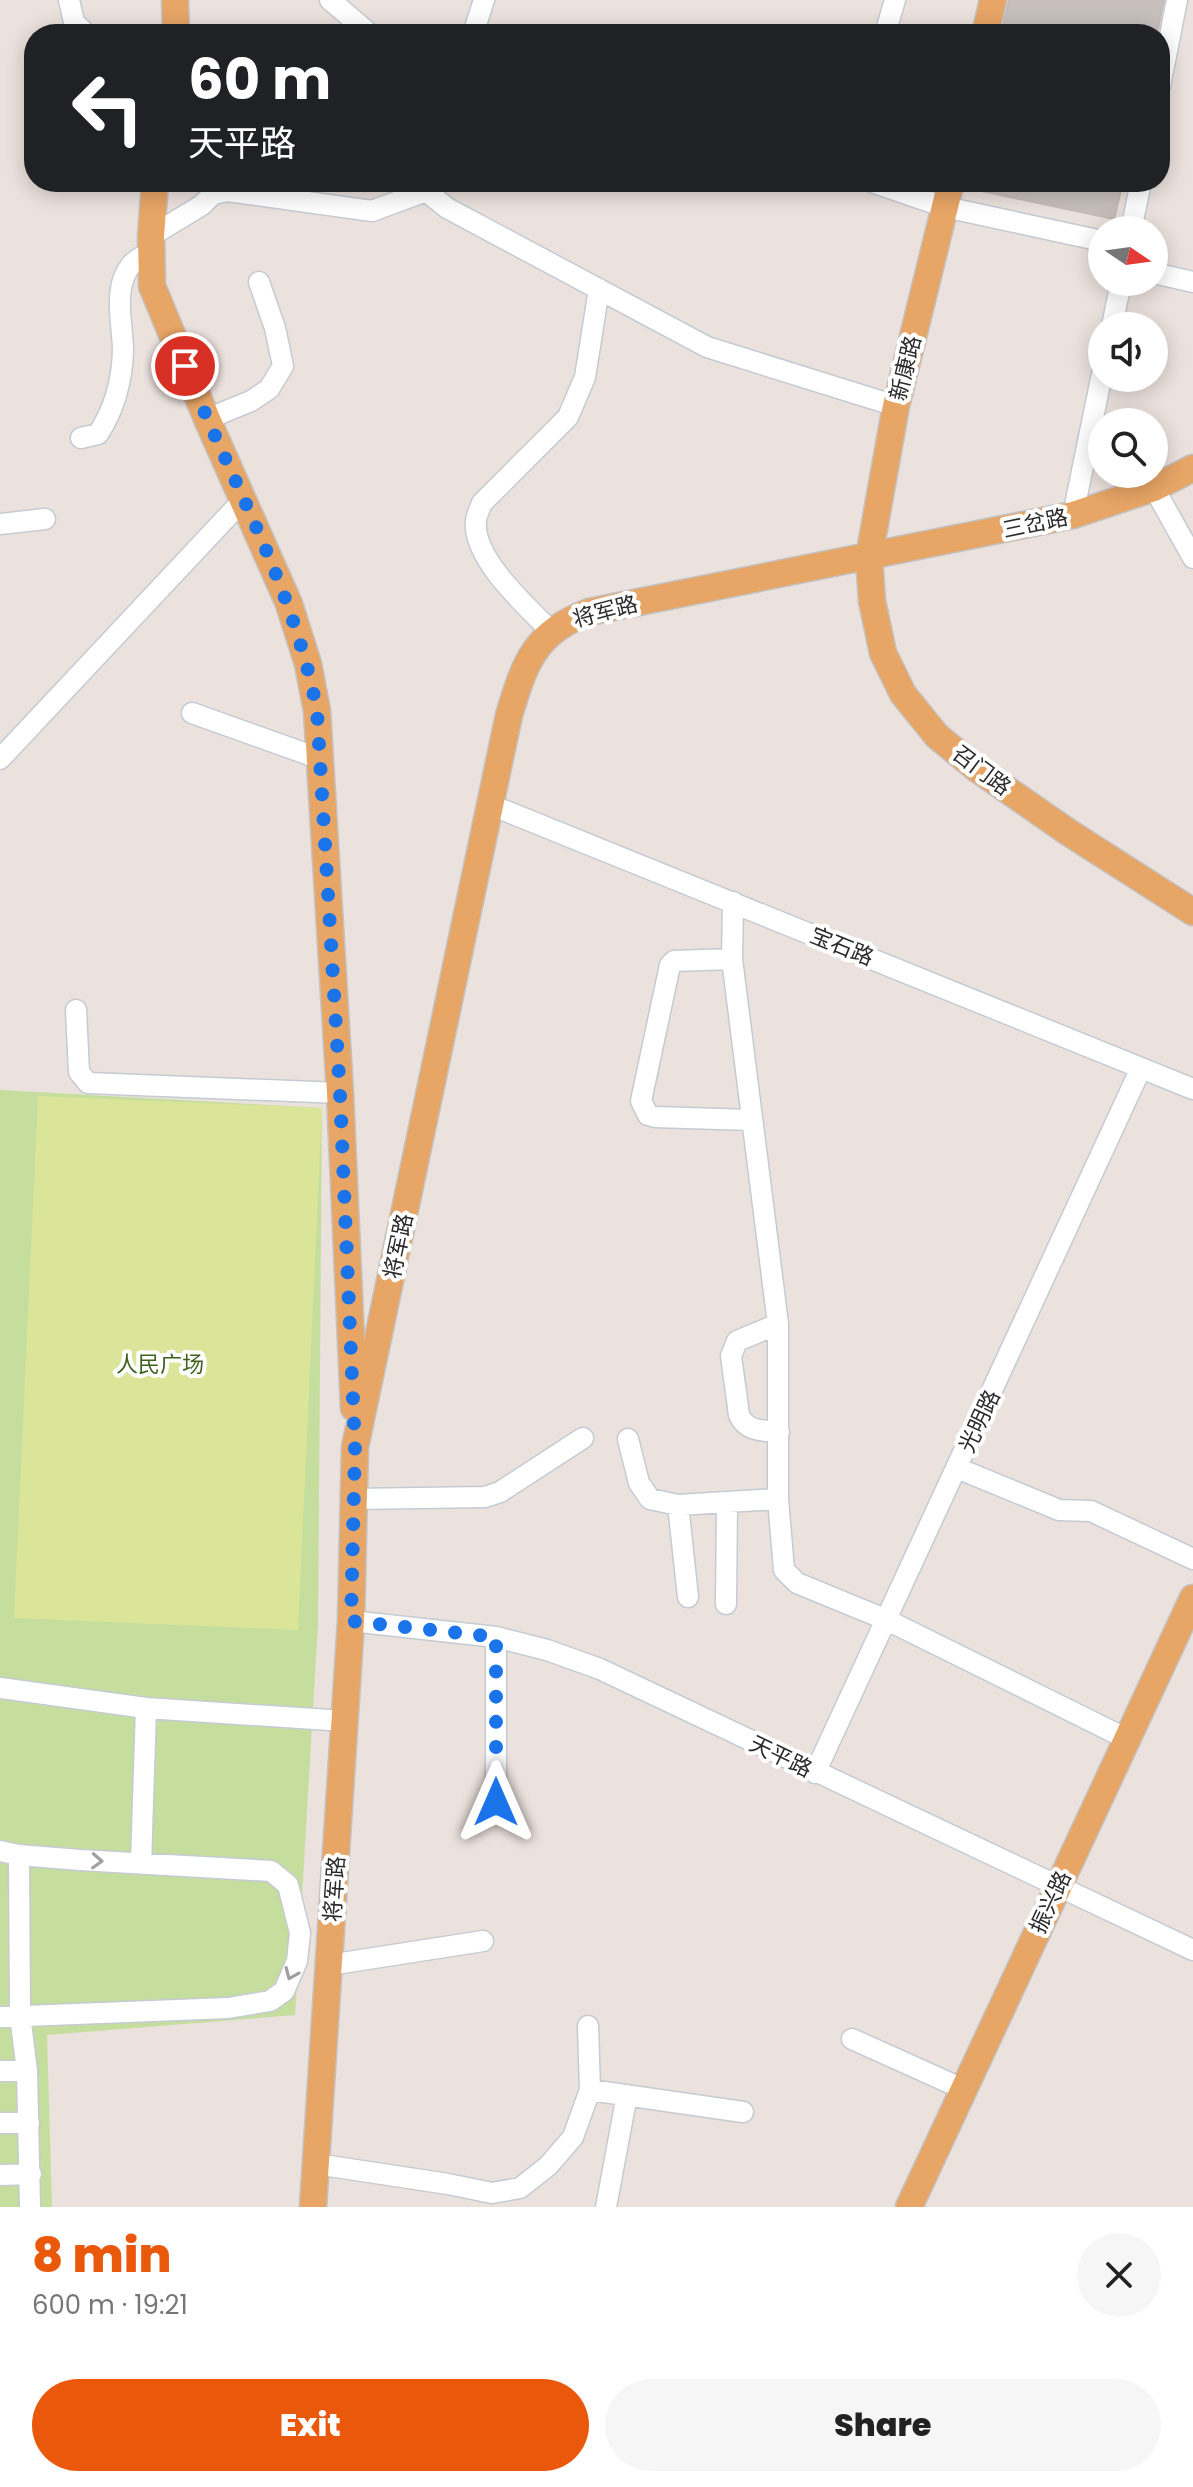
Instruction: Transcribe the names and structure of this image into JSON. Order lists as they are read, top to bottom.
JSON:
{
  "streets": {
    "main road": [
      "新康路",
      "三岔路",
      "将军路",
      "召门路",
      "振兴路"
    ],
    "street": ["宝石路", "光明路", "天平路"]
  },
  "crossings": [
    ["新康路", "三岔路"],
    ["新康路", "将军路"],
    ["新康路", "召门路"],
    ["三岔路", "将军路"],
    ["三岔路", "召门路"],
    ["将军路", "召门路"],
    ["将军路", "宝石路"],
    ["将军路", "天平路"],
    ["宝石路", "光明路"],
    ["光明路", "天平路"],
    ["天平路", "振兴路"]
  ],
  "parks": ["人民广场"],
  "north": "right",
  "page": {
    "turn": ["60 m", "天平路"],
    "heading": ["8 min", "600 m · 19:21"],
    "buttons": ["Exit", "Share"]
  }
}
